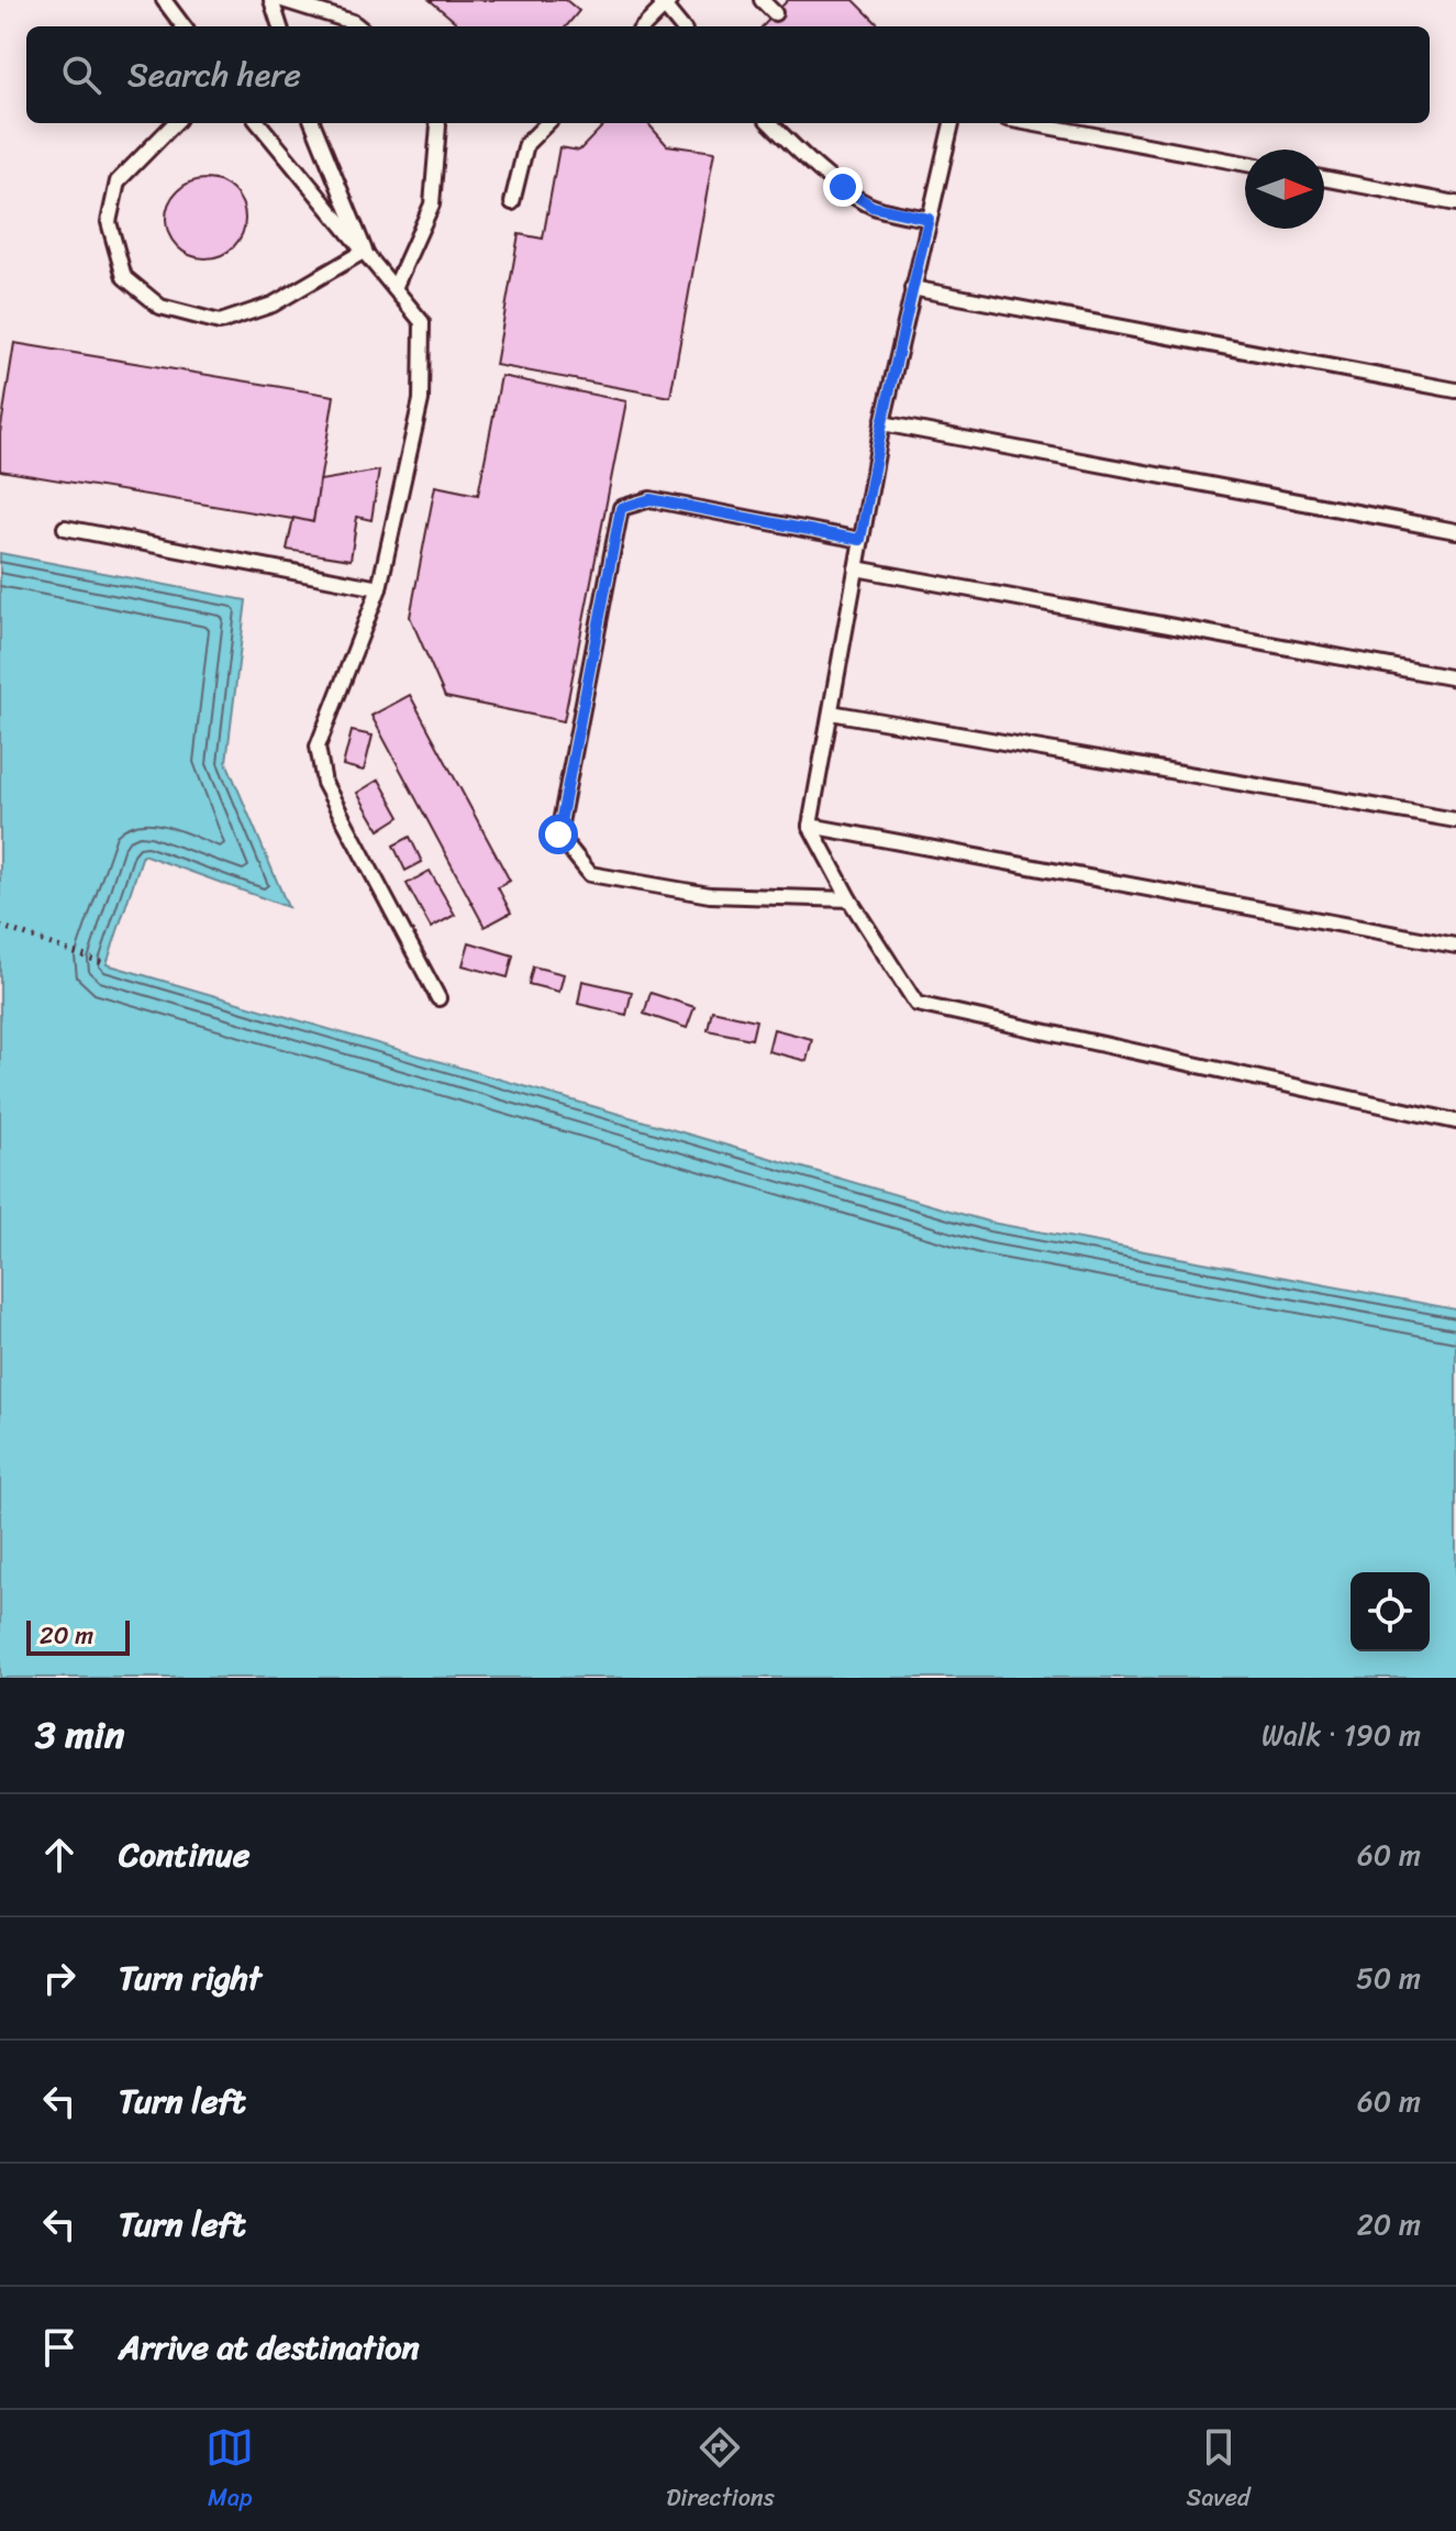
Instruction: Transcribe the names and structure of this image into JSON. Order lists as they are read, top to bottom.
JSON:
{
  "scale_bar": "20 m",
  "north": "right",
  "page": {
    "search": "Search here",
    "scale": "20 m",
    "heading": ["3 min", "Walk · 190 m"],
    "list": [
      ["Continue", "60 m"],
      ["Turn right", "50 m"],
      ["Turn left", "60 m"],
      ["Turn left", "20 m"],
      "Arrive at destination"
    ],
    "nav": ["Map", "Directions", "Saved"]
  }
}
